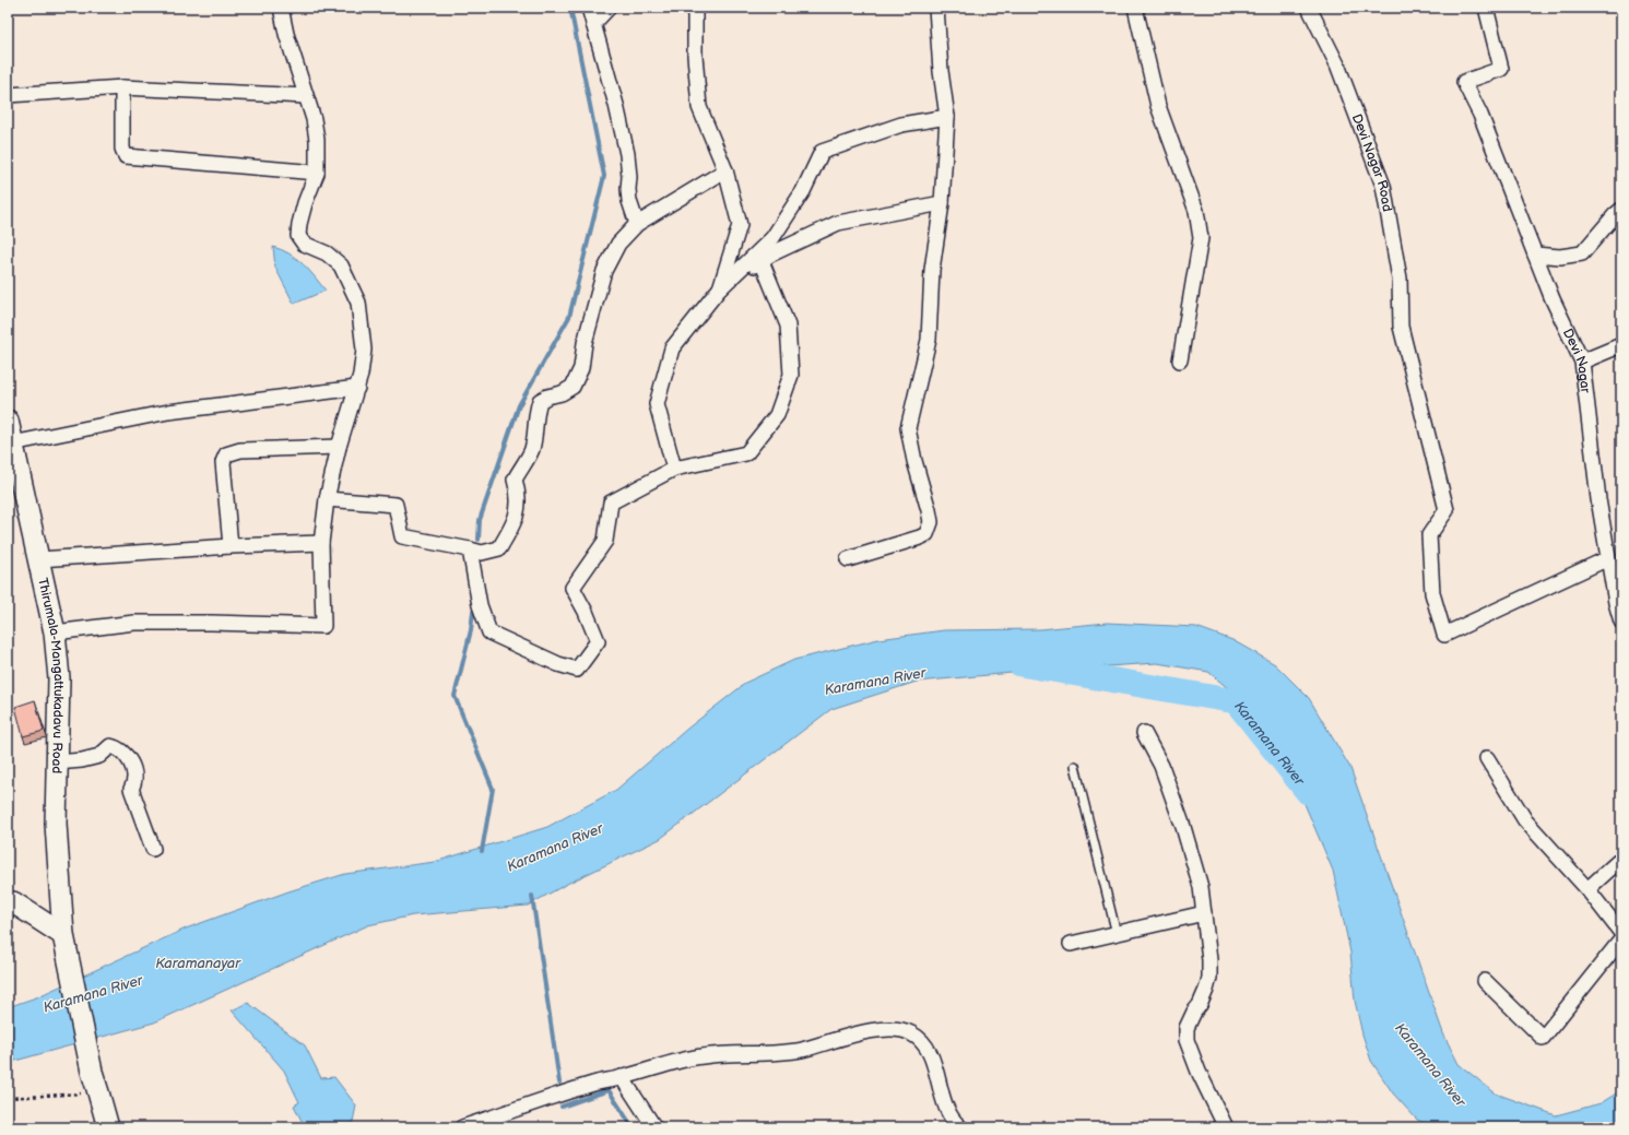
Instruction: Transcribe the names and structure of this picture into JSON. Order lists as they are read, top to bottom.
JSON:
{
  "streets": {
    "main road": ["Thirumala-Mangattukadavu Road"],
    "street": ["Devi Nagar Road", "Devi Nagar"]
  },
  "crossings": [
    ["Devi Nagar Road", "Devi Nagar"]
  ],
  "water": ["Karamana River", "Karamanayar"]
}
